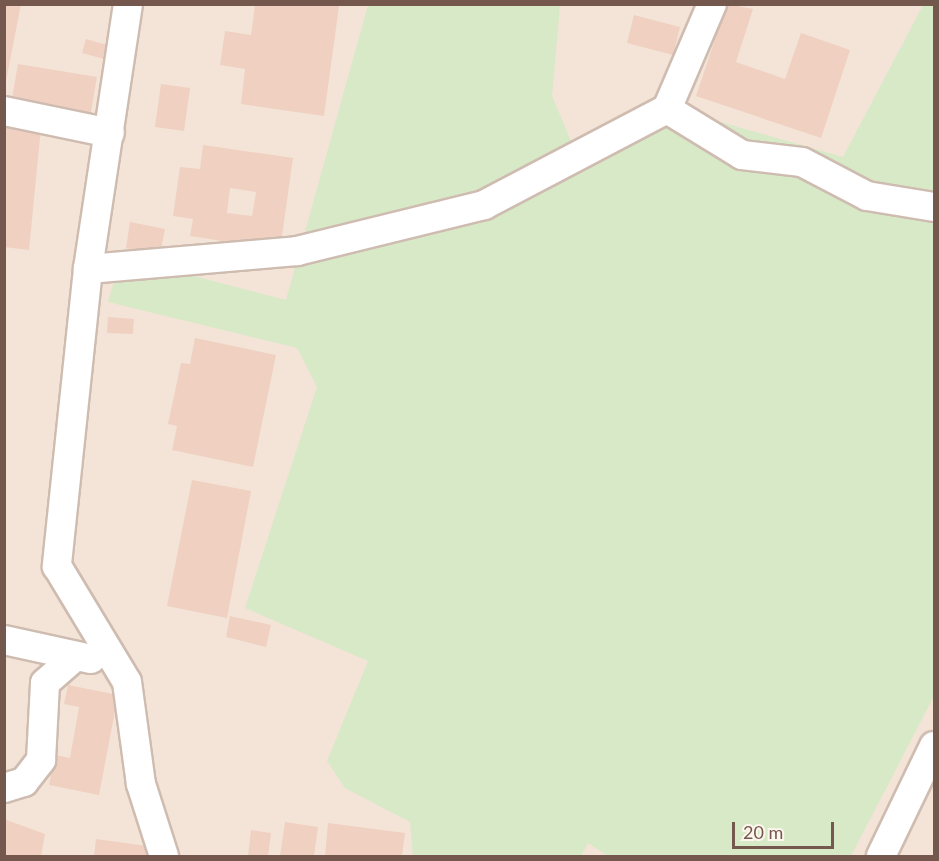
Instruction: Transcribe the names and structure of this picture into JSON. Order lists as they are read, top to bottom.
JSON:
{
  "scale_bar": "20 m"
}
